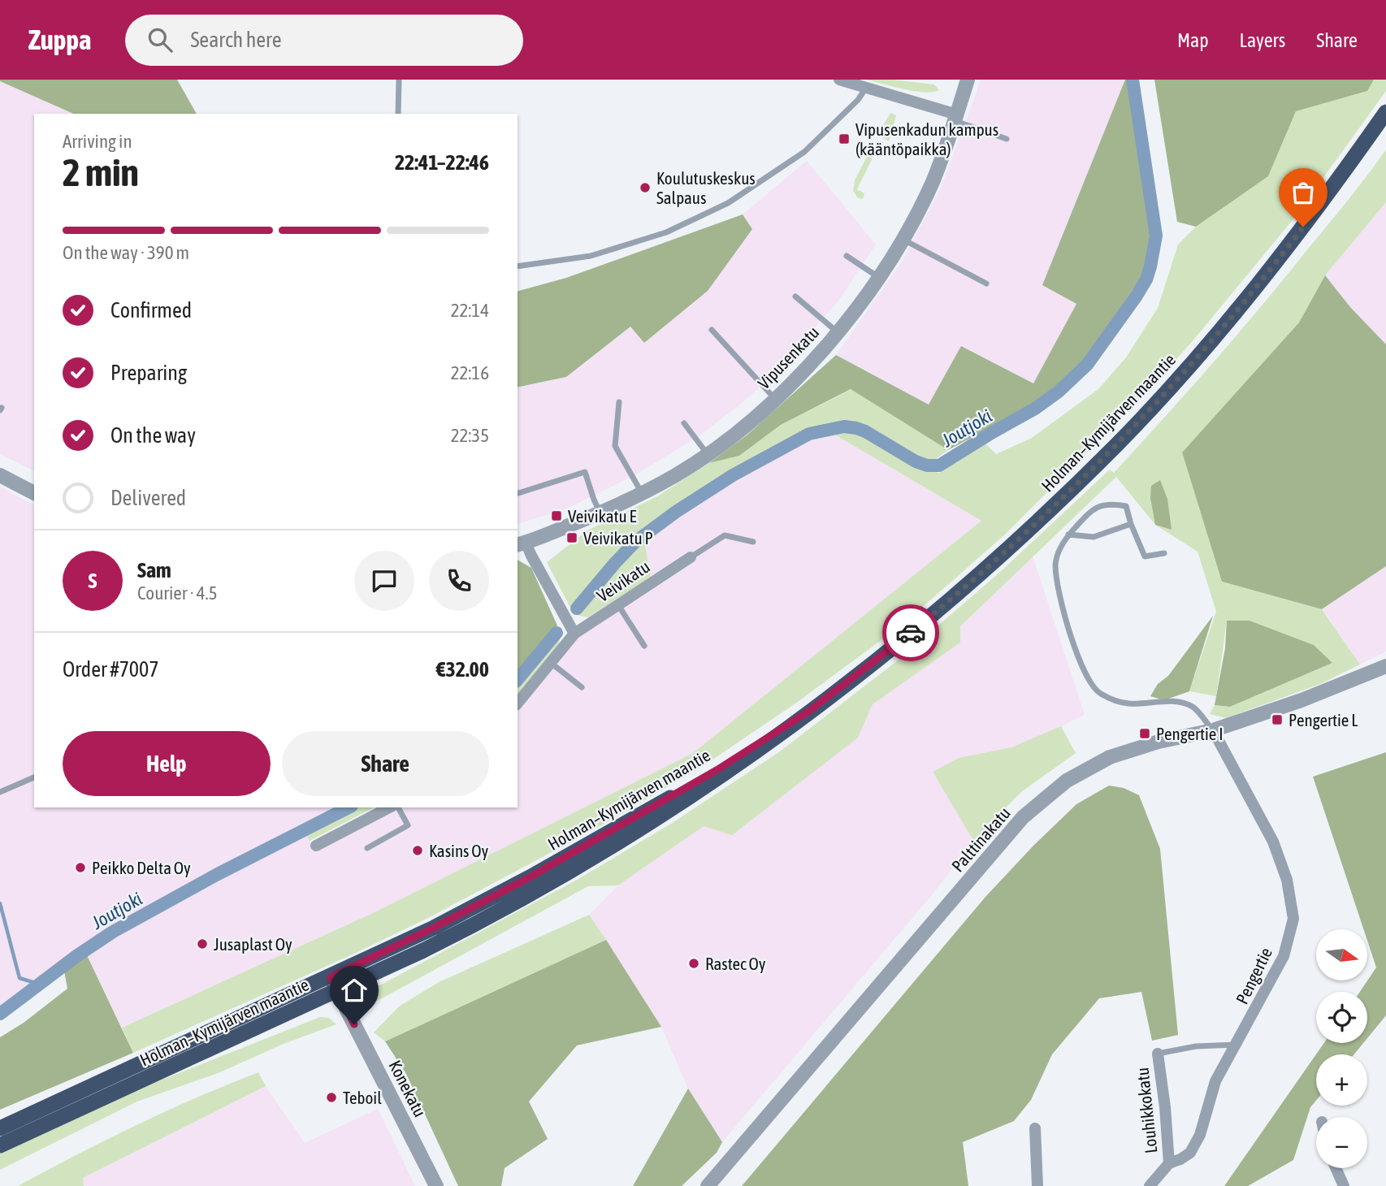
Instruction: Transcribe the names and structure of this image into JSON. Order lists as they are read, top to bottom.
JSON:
{
  "streets": {
    "highway": ["Holman–Kymijärven maantie"],
    "street": [
      "Vipusenkatu",
      "Veivikatu",
      "Palttinakatu",
      "Pengertie",
      "Konekatu",
      "Louhikkokatu"
    ]
  },
  "crossings": [
    ["Holman–Kymijärven maantie", "Konekatu"],
    ["Palttinakatu", "Pengertie"],
    ["Pengertie", "Louhikkokatu"]
  ],
  "water": ["Joutjoki"],
  "places": {
    "transit": [
      "Vipusenkadun kampus (kääntöpaikka)",
      "Veivikatu E",
      "Veivikatu P",
      "Pengertie L",
      "Pengertie I"
    ],
    "other": [
      "Koulutuskeskus Salpaus",
      "Kasins Oy",
      "Peikko Delta Oy",
      "Jusaplast Oy",
      "Rastec Oy",
      "Teboil"
    ]
  },
  "north": "right",
  "page": {
    "header": "Zuppa",
    "search": "Search here",
    "nav": ["Map", "Layers", "Share"],
    "heading": ["2 min", "Arriving in", "22:41–22:46"],
    "panel": [
      "Sam",
      "Courier · 4.5",
      "Order #7007",
      "€32.00"
    ],
    "bar": "On the way · 390 m",
    "list": [
      ["Confirmed", "22:14"],
      ["Preparing", "22:16"],
      ["On the way", "22:35"],
      "Delivered"
    ],
    "round": "S",
    "buttons": ["Help", "Share"],
    "map_buttons": ["+", "−"]
  }
}
